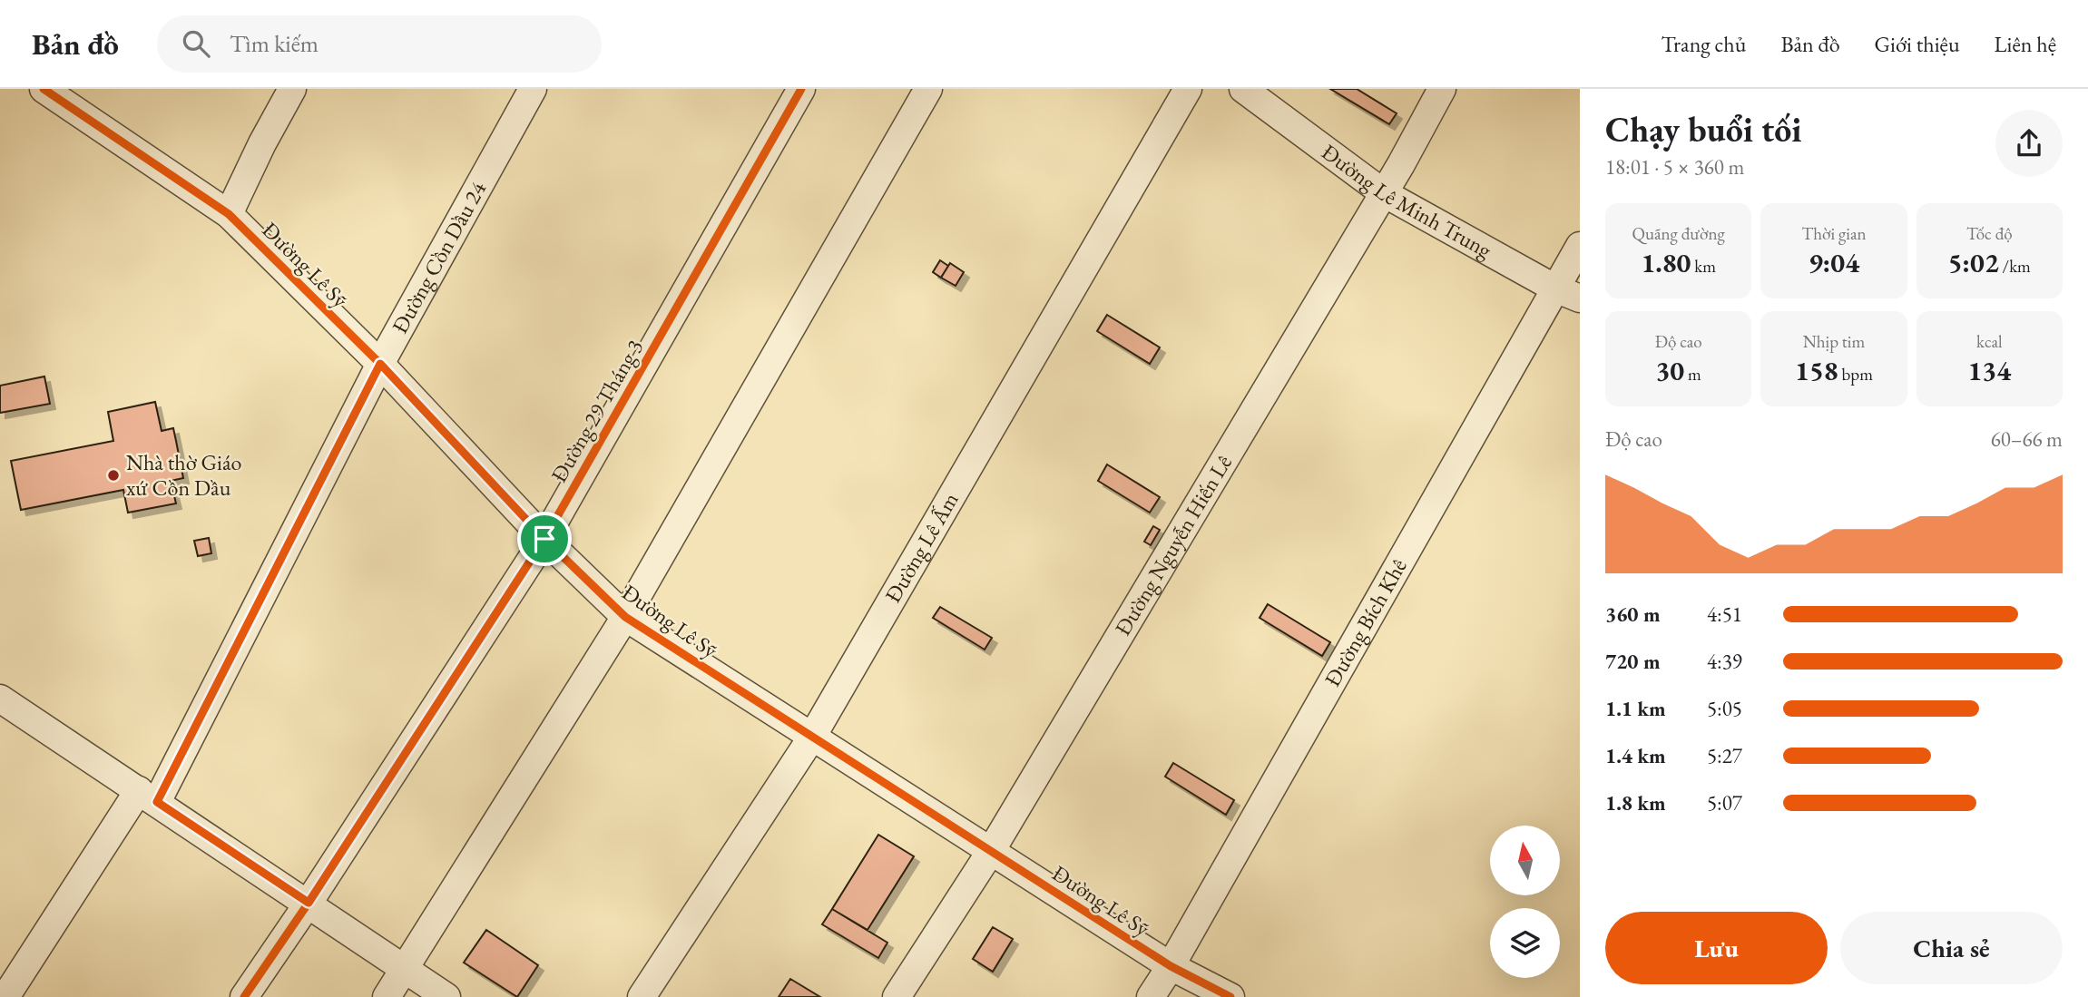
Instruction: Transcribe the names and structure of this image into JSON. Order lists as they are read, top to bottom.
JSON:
{
  "streets": {
    "street": [
      "Đường Lê Minh Trung",
      "Đường Cồn Dầu 24",
      "Đường Lê Sỹ",
      "Đường 29 Tháng 3",
      "Đường Nguyễn Hiến Lê",
      "Đường Lê Ấm",
      "Đường Bích Khê"
    ]
  },
  "crossings": [
    ["Đường Lê Minh Trung", "Đường Nguyễn Hiến Lê"],
    ["Đường Lê Minh Trung", "Đường Bích Khê"],
    ["Đường Cồn Dầu 24", "Đường Lê Sỹ"],
    ["Đường Lê Sỹ", "Đường 29 Tháng 3"],
    ["Đường Lê Sỹ", "Đường Nguyễn Hiến Lê"],
    ["Đường Lê Sỹ", "Đường Lê Ấm"],
    ["Đường Lê Sỹ", "Đường Bích Khê"]
  ],
  "places": ["Nhà thờ Giáo xứ Cồn Dầu"],
  "north": "top",
  "page": {
    "header": "Bản đồ",
    "search": "Tìm kiếm",
    "nav": [
      "Trang chủ",
      "Bản đồ",
      "Giới thiệu",
      "Liên hệ"
    ],
    "heading": ["Chạy buổi tối", "18:01 · 5 × 360 m"],
    "stats": [
      ["Quãng đường", "1.80 km"],
      ["Thời gian", "9:04"],
      ["Tốc độ", "5:02 /km"],
      ["Độ cao", "30 m"],
      ["Nhịp tim", "158 bpm"],
      ["kcal", "134"]
    ],
    "chart": ["Độ cao", "60–66 m"],
    "list": [
      {
        "name": "360 m",
        "note": "4:51"
      },
      {
        "name": "720 m",
        "note": "4:39"
      },
      {
        "name": "1.1 km",
        "note": "5:05"
      },
      {
        "name": "1.4 km",
        "note": "5:27"
      },
      {
        "name": "1.8 km",
        "note": "5:07"
      }
    ],
    "buttons": ["Lưu", "Chia sẻ"]
  }
}
